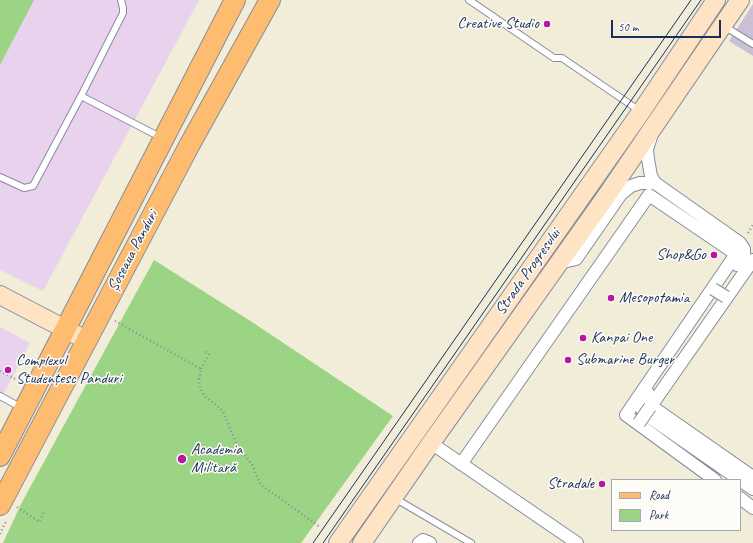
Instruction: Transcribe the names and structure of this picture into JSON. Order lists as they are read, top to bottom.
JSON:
{
  "streets": {
    "main road": ["Șoseaua Panduri", "Strada Progresului"]
  },
  "places": [
    "Creative Studio",
    "Shop&Go",
    "Mesopotamia",
    "Kanpai One",
    "Submarine Burger",
    "Complexul Studențesc Panduri",
    "Academia Militară",
    "Stradale"
  ],
  "legend": ["Road", "Park"],
  "scale_bar": "50 m"
}
